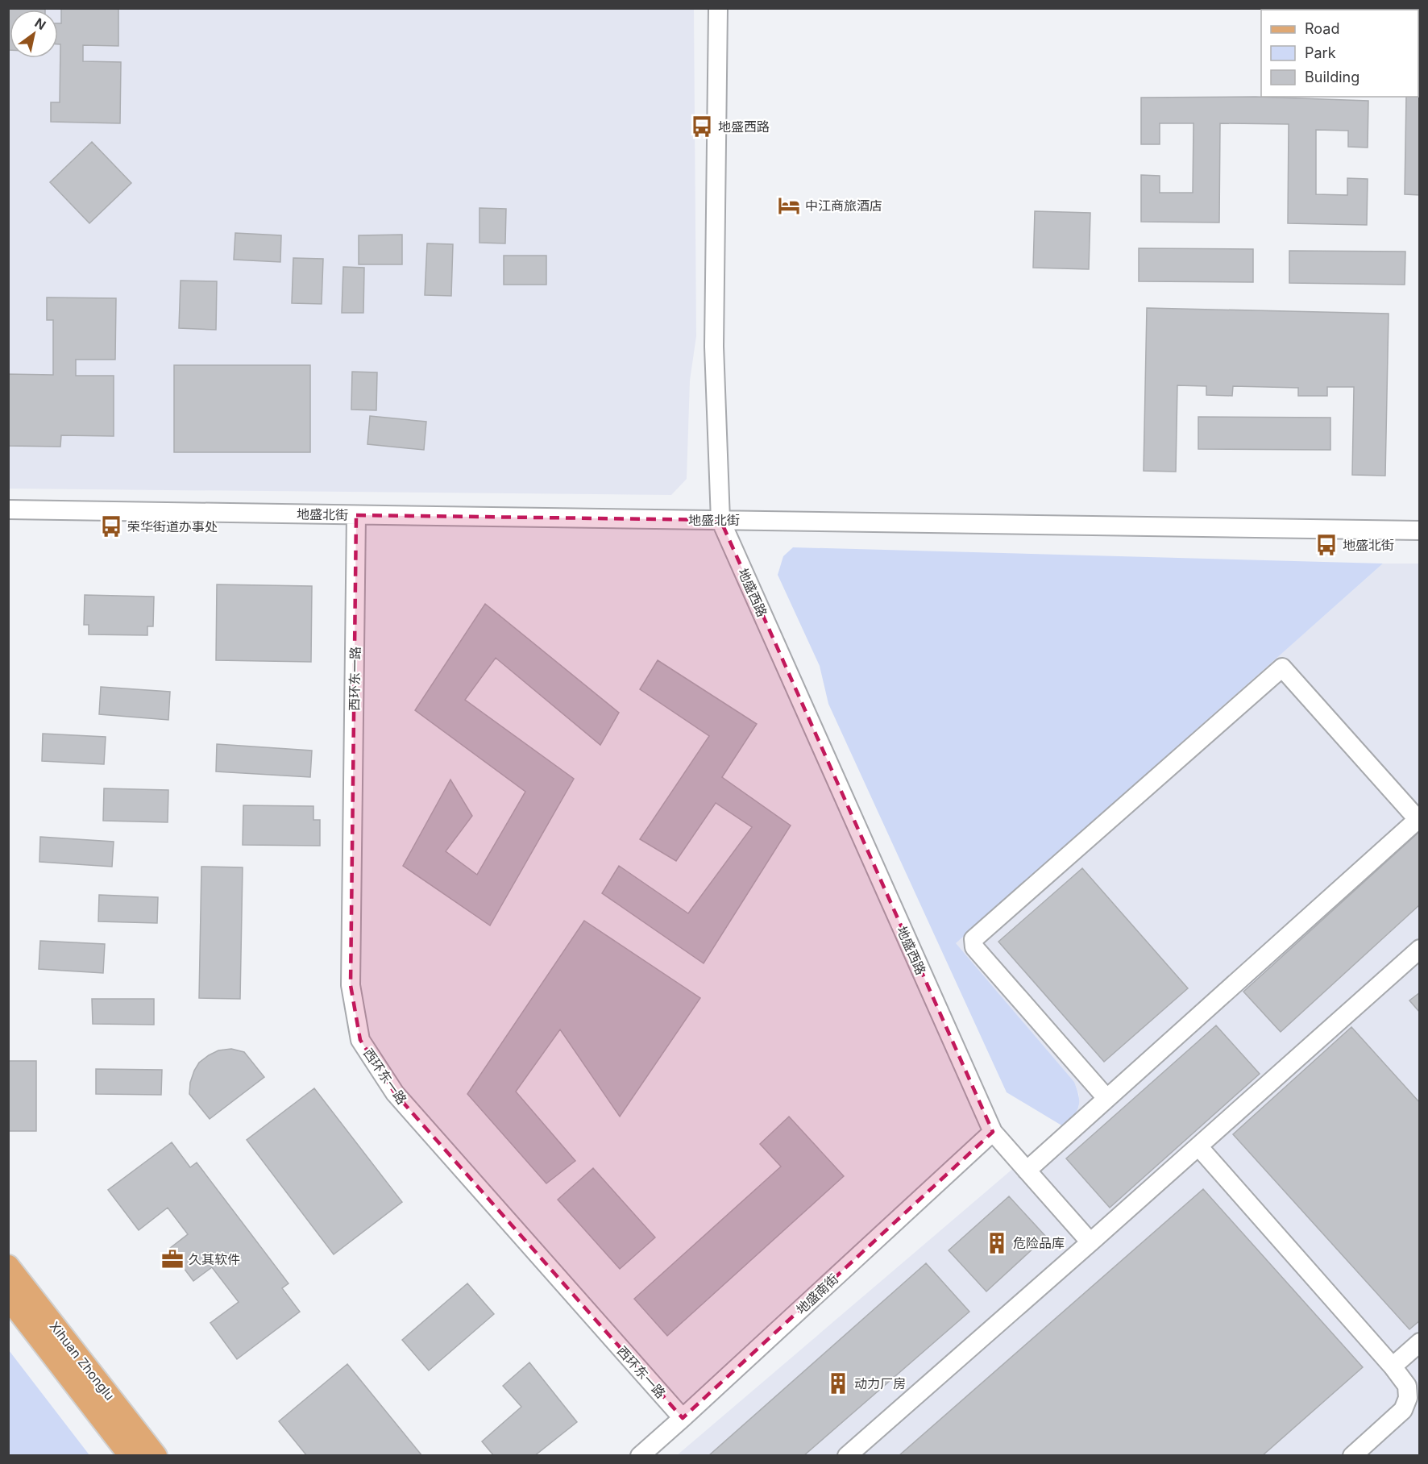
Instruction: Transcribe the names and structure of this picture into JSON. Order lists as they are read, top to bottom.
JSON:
{
  "streets": {
    "main road": ["Xihuan Zhonglu"],
    "street": [
      "地盛北街",
      "地盛西路",
      "西环东一路",
      "地盛南街"
    ]
  },
  "crossings": [
    ["地盛北街", "地盛西路"],
    ["地盛北街", "西环东一路"],
    ["地盛西路", "地盛南街"],
    ["西环东一路", "地盛南街"]
  ],
  "places": {
    "bus stop": ["地盛西路", "荣华街道办事处", "地盛北街"],
    "hotel": ["中江商旅酒店"],
    "building": ["危险品库", "动力厂房"],
    "office": ["久其软件"]
  },
  "legend": ["Road", "Park", "Building"],
  "north": "top right"
}
